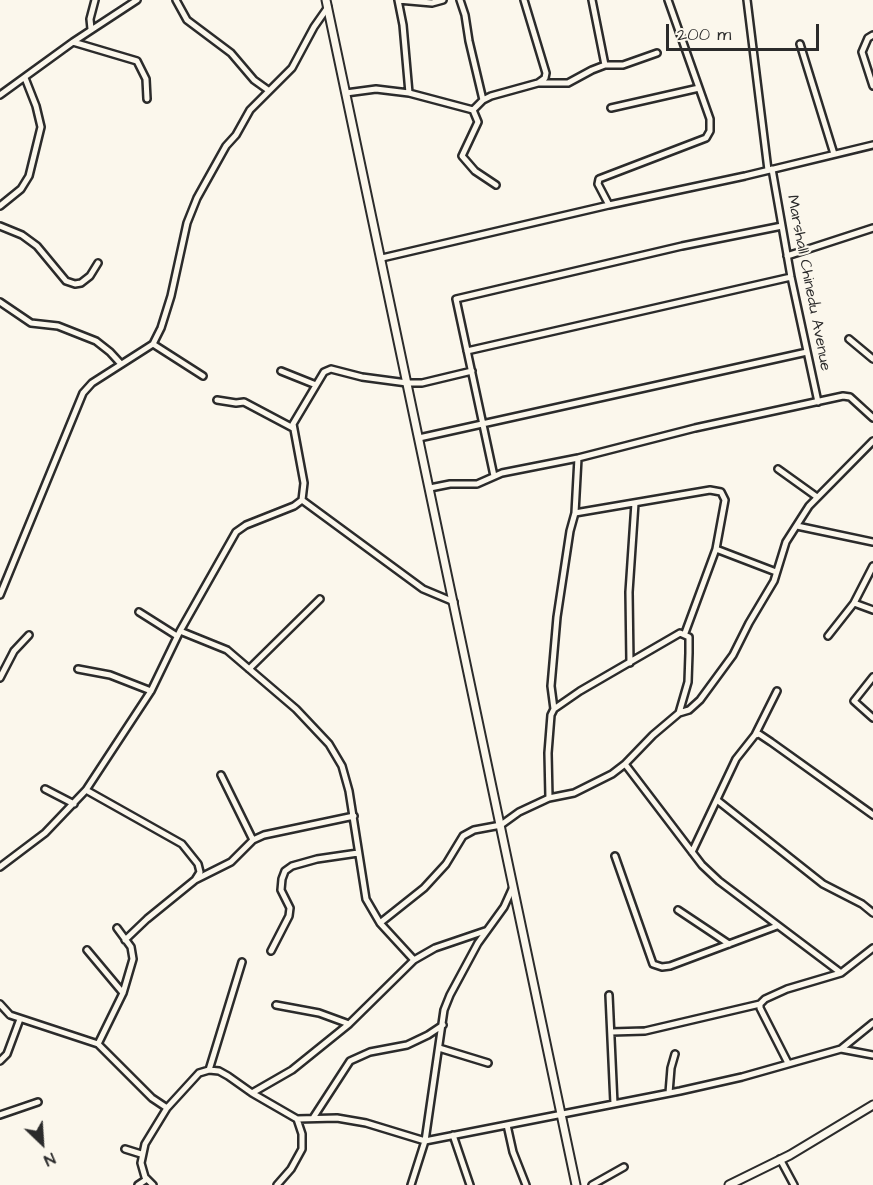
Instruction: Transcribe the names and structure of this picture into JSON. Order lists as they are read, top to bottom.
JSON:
{
  "streets": {
    "street": ["Marshall Chinedu Avenue"]
  },
  "scale_bar": "200 m",
  "north": "bottom right"
}
